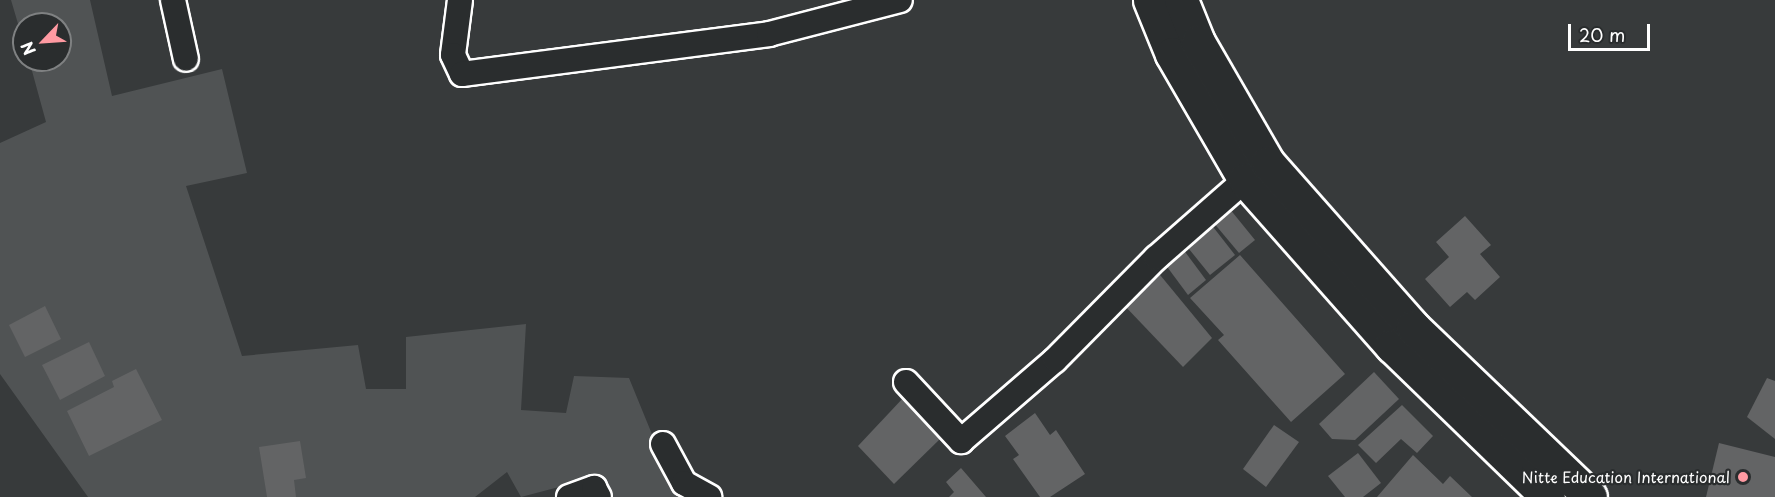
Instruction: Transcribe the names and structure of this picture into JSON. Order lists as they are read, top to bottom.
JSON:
{
  "places": ["Nitte Education International"],
  "scale_bar": "20 m",
  "north": "bottom left"
}
